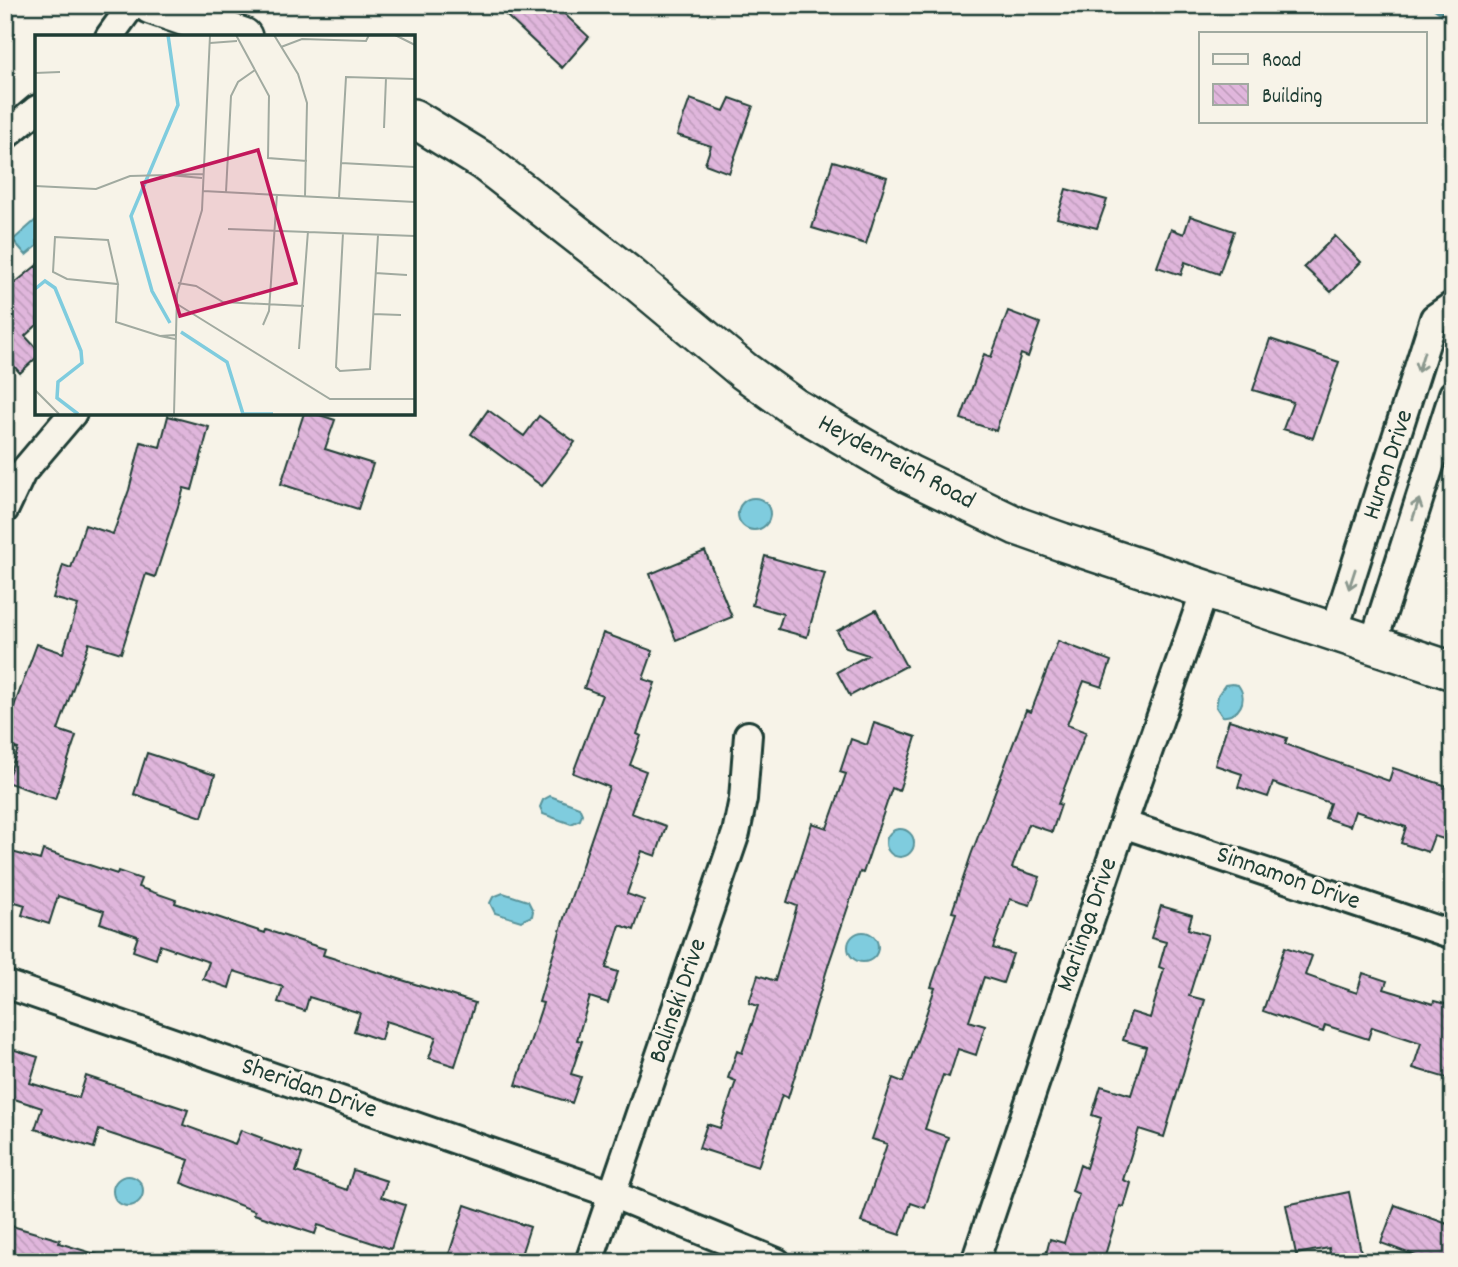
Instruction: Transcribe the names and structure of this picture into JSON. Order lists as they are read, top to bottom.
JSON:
{
  "streets": {
    "street": [
      "Heydenreich Road",
      "Huron Drive",
      "Sinnamon Drive",
      "Marlinga Drive",
      "Balinski Drive",
      "Sheridan Drive"
    ]
  },
  "crossings": [
    ["Heydenreich Road", "Huron Drive"],
    ["Heydenreich Road", "Marlinga Drive"],
    ["Sinnamon Drive", "Marlinga Drive"],
    ["Balinski Drive", "Sheridan Drive"]
  ],
  "legend": ["Road", "Building"]
}
